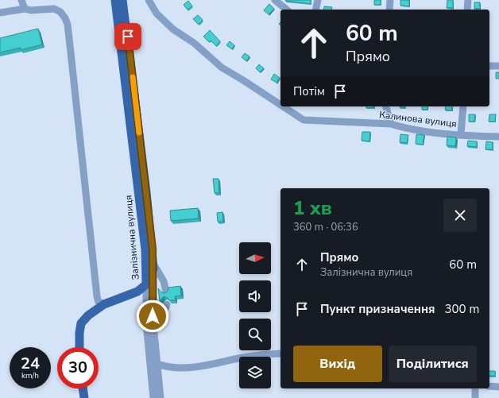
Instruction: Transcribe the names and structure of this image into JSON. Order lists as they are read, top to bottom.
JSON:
{
  "streets": {
    "main road": ["Залізнична вулиця"],
    "street": ["Калинова вулиця"]
  },
  "north": "right",
  "page": {
    "turn": ["60 m", "Прямо"],
    "then": "Потім",
    "heading": ["1 хв", "360 m · 06:36"],
    "list": [
      {
        "name": "Прямо",
        "note": "Залізнична вулиця",
        "value": "60 m"
      },
      {
        "name": "Пункт призначення",
        "value": "300 m"
      }
    ],
    "buttons": ["Вихід", "Поділитися"],
    "speed": "24 km/h",
    "limit": "30"
  }
}
